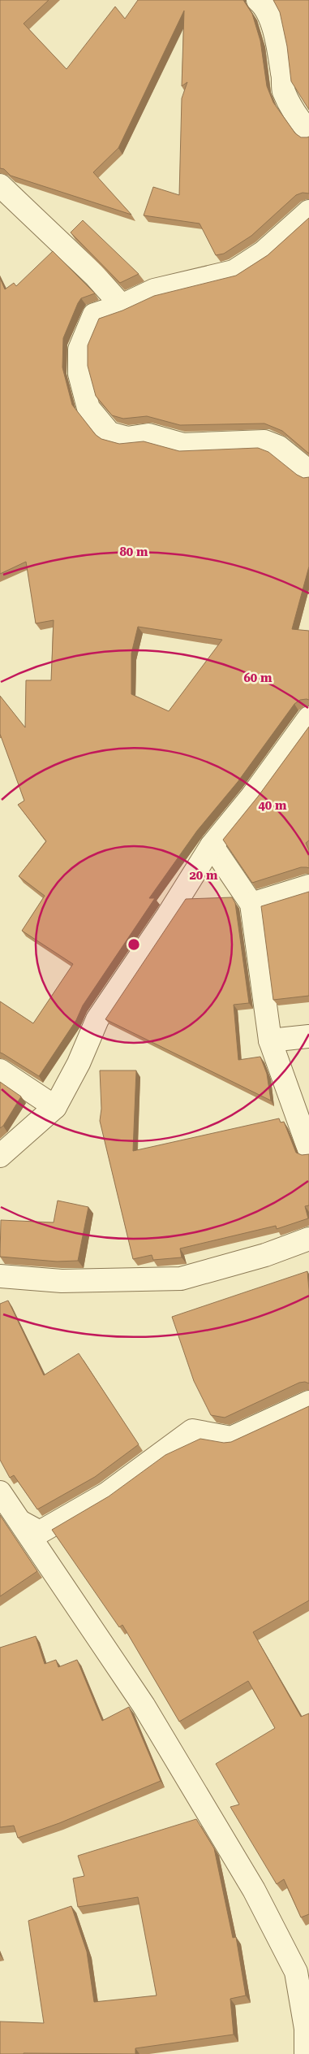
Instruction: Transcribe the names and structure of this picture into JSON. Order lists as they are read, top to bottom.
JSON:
{
  "rings": [
    "80 m",
    "60 m",
    "40 m",
    "20 m"
  ]
}
